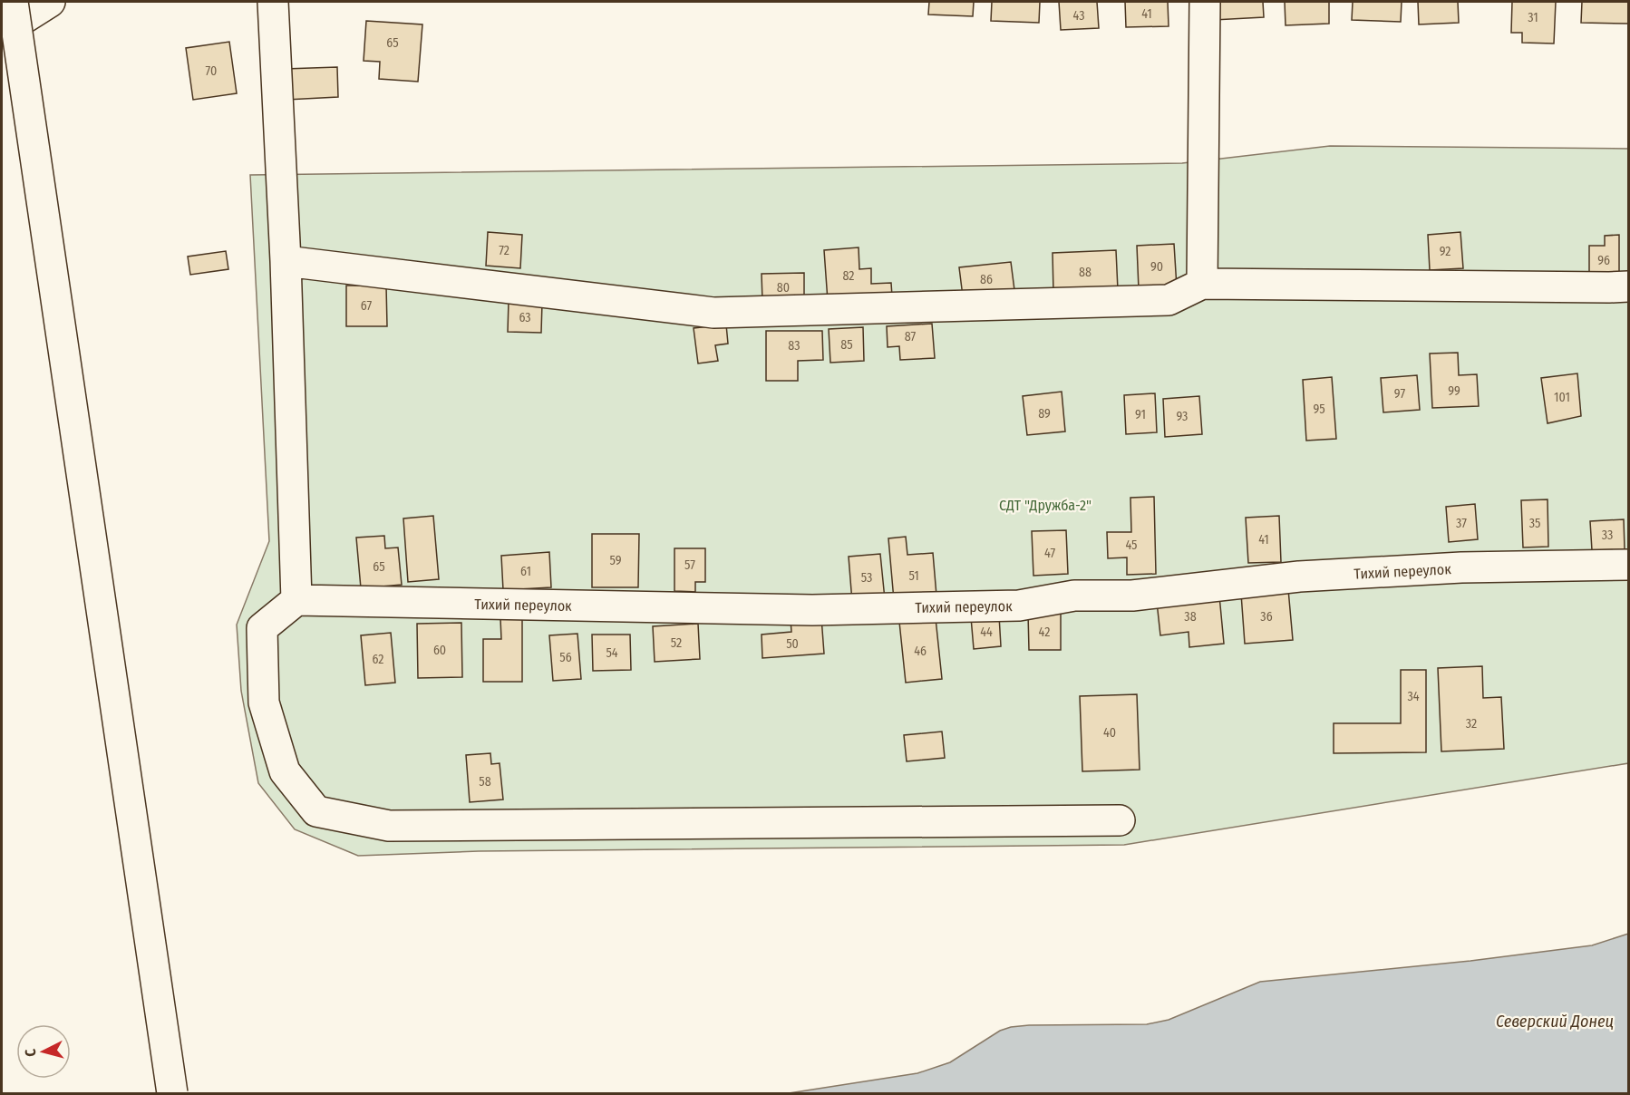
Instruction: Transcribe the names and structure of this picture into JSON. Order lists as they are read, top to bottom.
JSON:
{
  "streets": {
    "main road": ["Тихий переулок"]
  },
  "water": ["Северский Донец"],
  "parks": ["СДТ \"Дружба-2\""],
  "house_numbers": [
    "41",
    "43",
    "31",
    "65",
    "70",
    "72",
    "92",
    "96",
    "90",
    "88",
    "82",
    "86",
    "80",
    "67",
    "63",
    "87",
    "85",
    "83",
    "99",
    "97",
    "101",
    "95",
    "89",
    "91",
    "93",
    "37",
    "35",
    "33",
    "41",
    "45",
    "47",
    "59",
    "57",
    "65",
    "61",
    "51",
    "53",
    "38",
    "36",
    "44",
    "42",
    "52",
    "50",
    "60",
    "46",
    "54",
    "56",
    "62",
    "34",
    "32",
    "40",
    "58"
  ],
  "north": "left"
}
